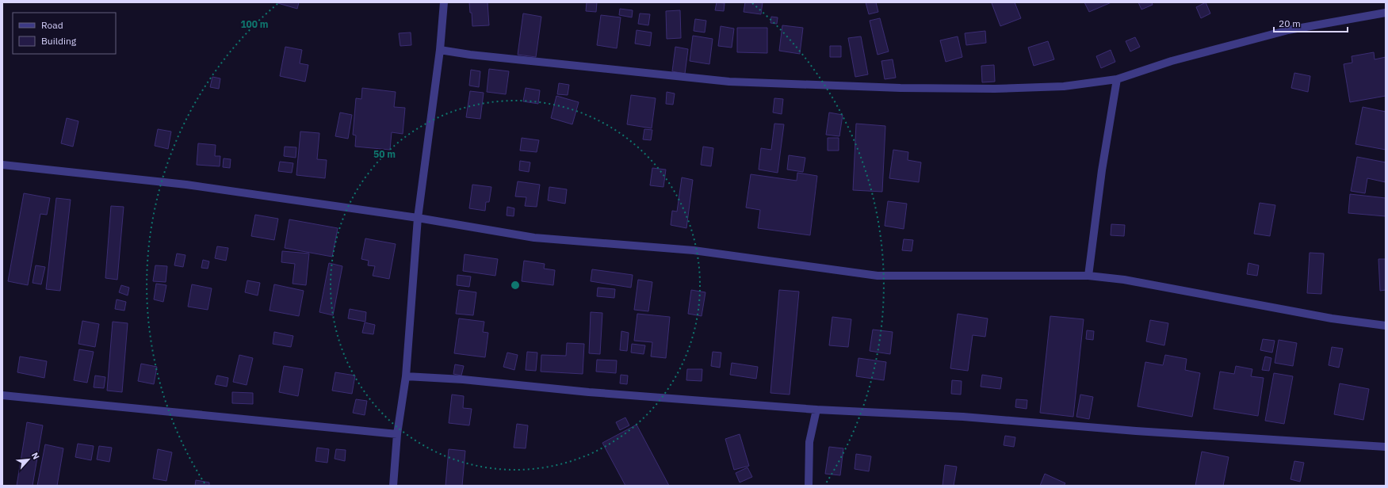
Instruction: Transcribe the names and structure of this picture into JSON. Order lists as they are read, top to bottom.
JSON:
{
  "legend": ["Road", "Building"],
  "scale_bar": "20 m",
  "north": "top right",
  "rings": ["100 m", "50 m"]
}
